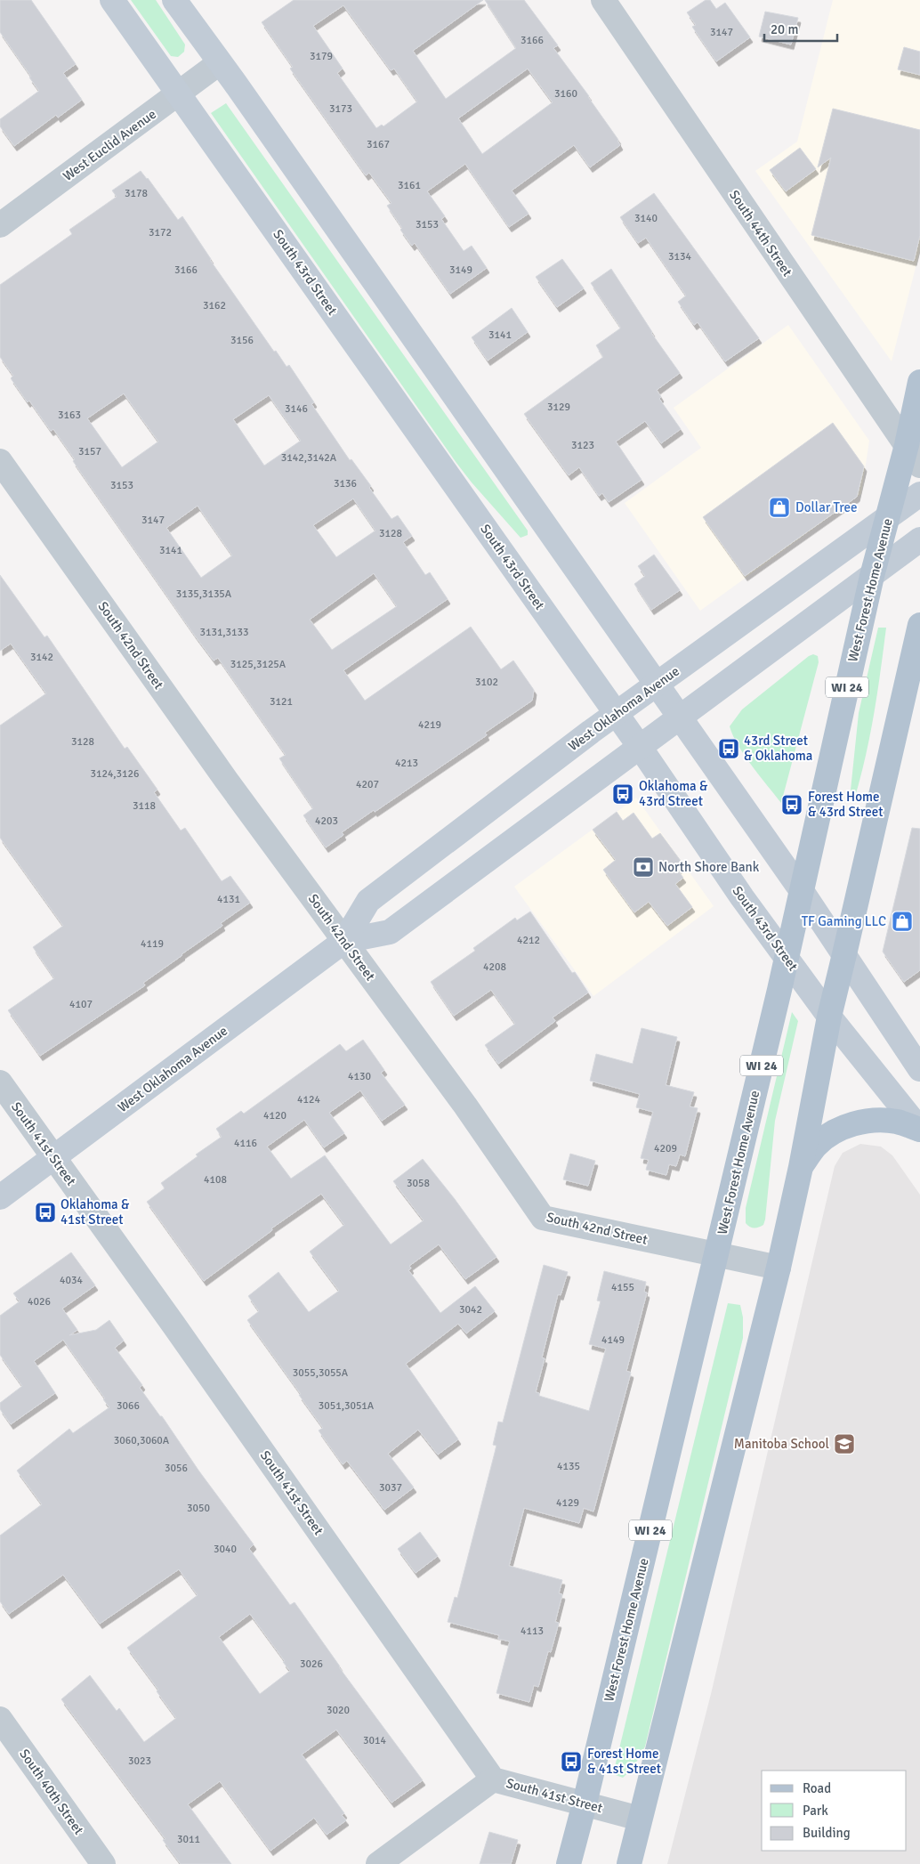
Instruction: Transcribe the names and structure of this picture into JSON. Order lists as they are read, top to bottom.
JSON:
{
  "streets": {
    "main road": [
      "South 43rd Street",
      "West Forest Home Avenue",
      "WI 24",
      "West Oklahoma Avenue"
    ],
    "street": [
      "West Euclid Avenue",
      "South 44th Street",
      "South 42nd Street",
      "South 41st Street",
      "South 40th Street"
    ]
  },
  "crossings": [
    ["West Euclid Avenue", "South 43rd Street"],
    ["South 44th Street", "West Forest Home Avenue"],
    ["South 43rd Street", "West Forest Home Avenue"],
    ["South 43rd Street", "West Oklahoma Avenue"],
    ["West Forest Home Avenue", "South 42nd Street"],
    ["West Forest Home Avenue", "West Oklahoma Avenue"],
    ["West Forest Home Avenue", "South 41st Street"],
    ["South 42nd Street", "West Oklahoma Avenue"],
    ["West Oklahoma Avenue", "South 41st Street"]
  ],
  "places": {
    "shop": ["Dollar Tree", "TF Gaming LLC"],
    "bus stop": [
      "43rd Street & Oklahoma",
      "Oklahoma & 43rd Street",
      "Forest Home & 43rd Street",
      "Oklahoma & 41st Street",
      "Forest Home & 41st Street"
    ],
    "bank": ["North Shore Bank"],
    "school or university": ["Manitoba School"]
  },
  "house_numbers": [
    "3147",
    "3166",
    "3179",
    "3160",
    "3173",
    "3167",
    "3161",
    "3178",
    "3140",
    "3153",
    "3172",
    "3134",
    "3166",
    "3149",
    "3162",
    "3141",
    "3156",
    "3129",
    "3146",
    "3163",
    "3123",
    "3157",
    "3142,3142A",
    "3136",
    "3153",
    "3147",
    "3128",
    "3141",
    "3135,3135A",
    "3131,3133",
    "3142",
    "3125,3125A",
    "3102",
    "3121",
    "4219",
    "3128",
    "4213",
    "3124,3126",
    "4207",
    "3118",
    "4203",
    "4131",
    "4212",
    "4119",
    "4208",
    "4107",
    "4130",
    "4124",
    "4120",
    "4116",
    "4209",
    "4108",
    "3058",
    "4034",
    "4155",
    "4026",
    "3042",
    "4149",
    "3055,3055A",
    "3066",
    "3051,3051A",
    "3060,3060A",
    "4135",
    "3056",
    "3037",
    "4129",
    "3050",
    "3040",
    "4113",
    "3026",
    "3020",
    "3014",
    "3023",
    "3011"
  ],
  "legend": ["Road", "Park", "Building"],
  "scale_bar": "20 m"
}
